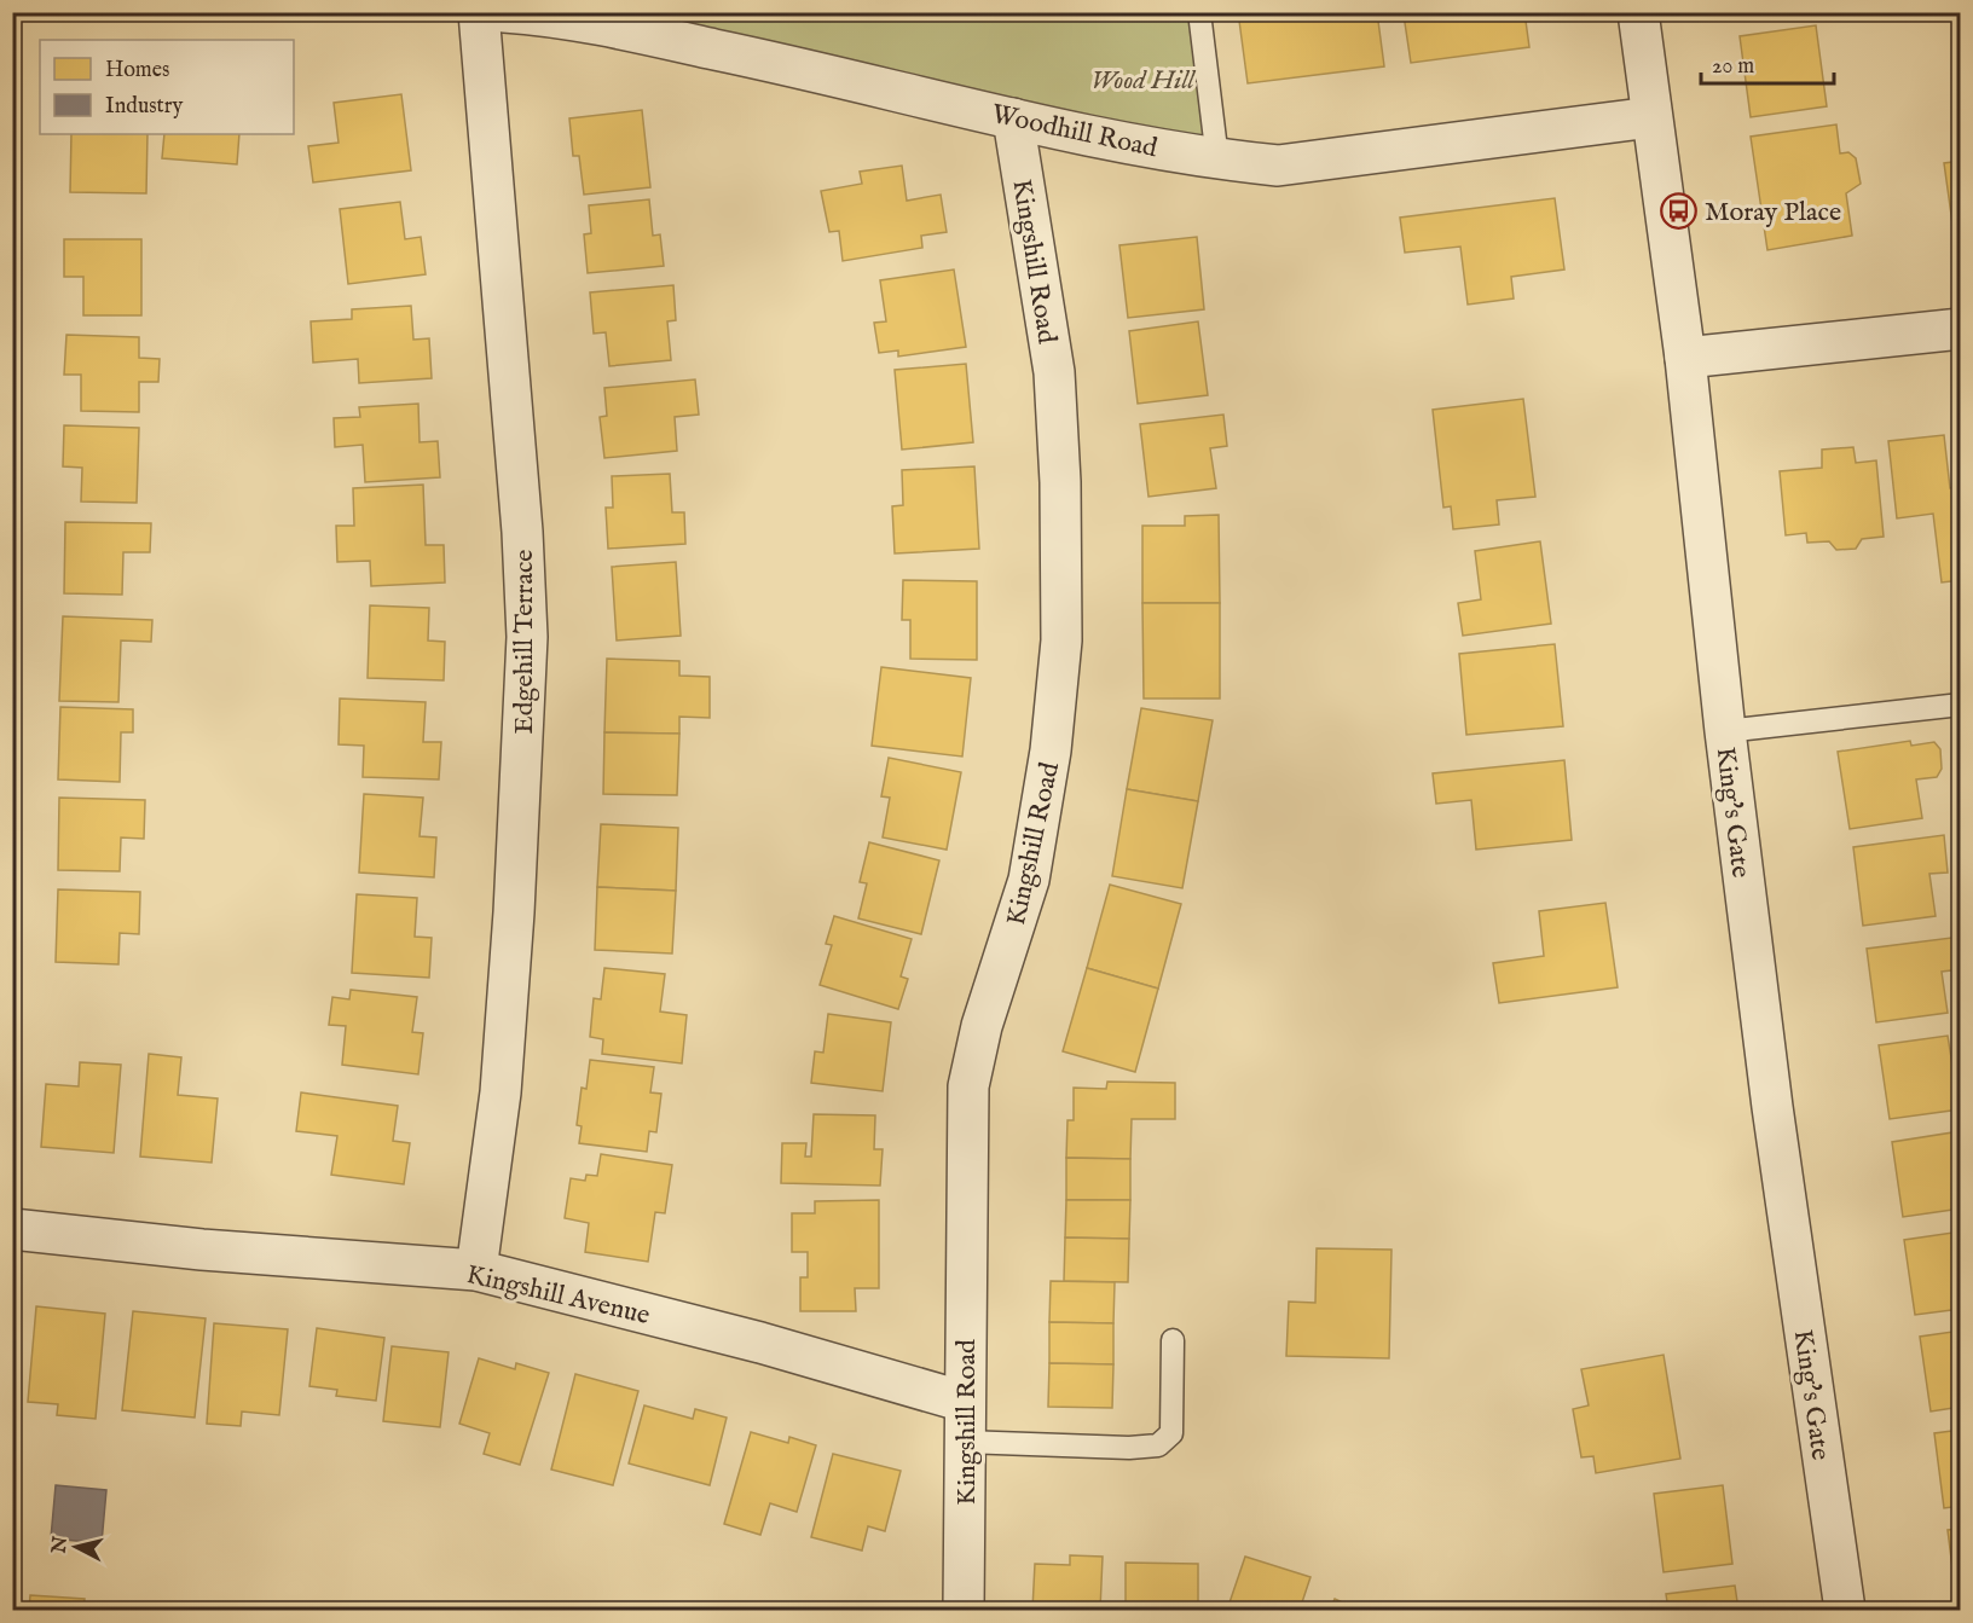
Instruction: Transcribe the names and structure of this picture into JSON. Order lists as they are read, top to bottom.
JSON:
{
  "streets": {
    "street": [
      "Woodhill Road",
      "Kingshill Road",
      "Edgehill Terrace",
      "King's Gate",
      "Kingshill Avenue"
    ]
  },
  "crossings": [
    ["Woodhill Road", "Kingshill Road"],
    ["Woodhill Road", "King's Gate"],
    ["Kingshill Road", "Kingshill Avenue"],
    ["Edgehill Terrace", "Kingshill Avenue"]
  ],
  "parks": ["Wood Hill"],
  "places": {
    "bus stop": ["Moray Place"]
  },
  "legend": ["Homes", "Industry"],
  "scale_bar": "20 m",
  "north": "left"
}
